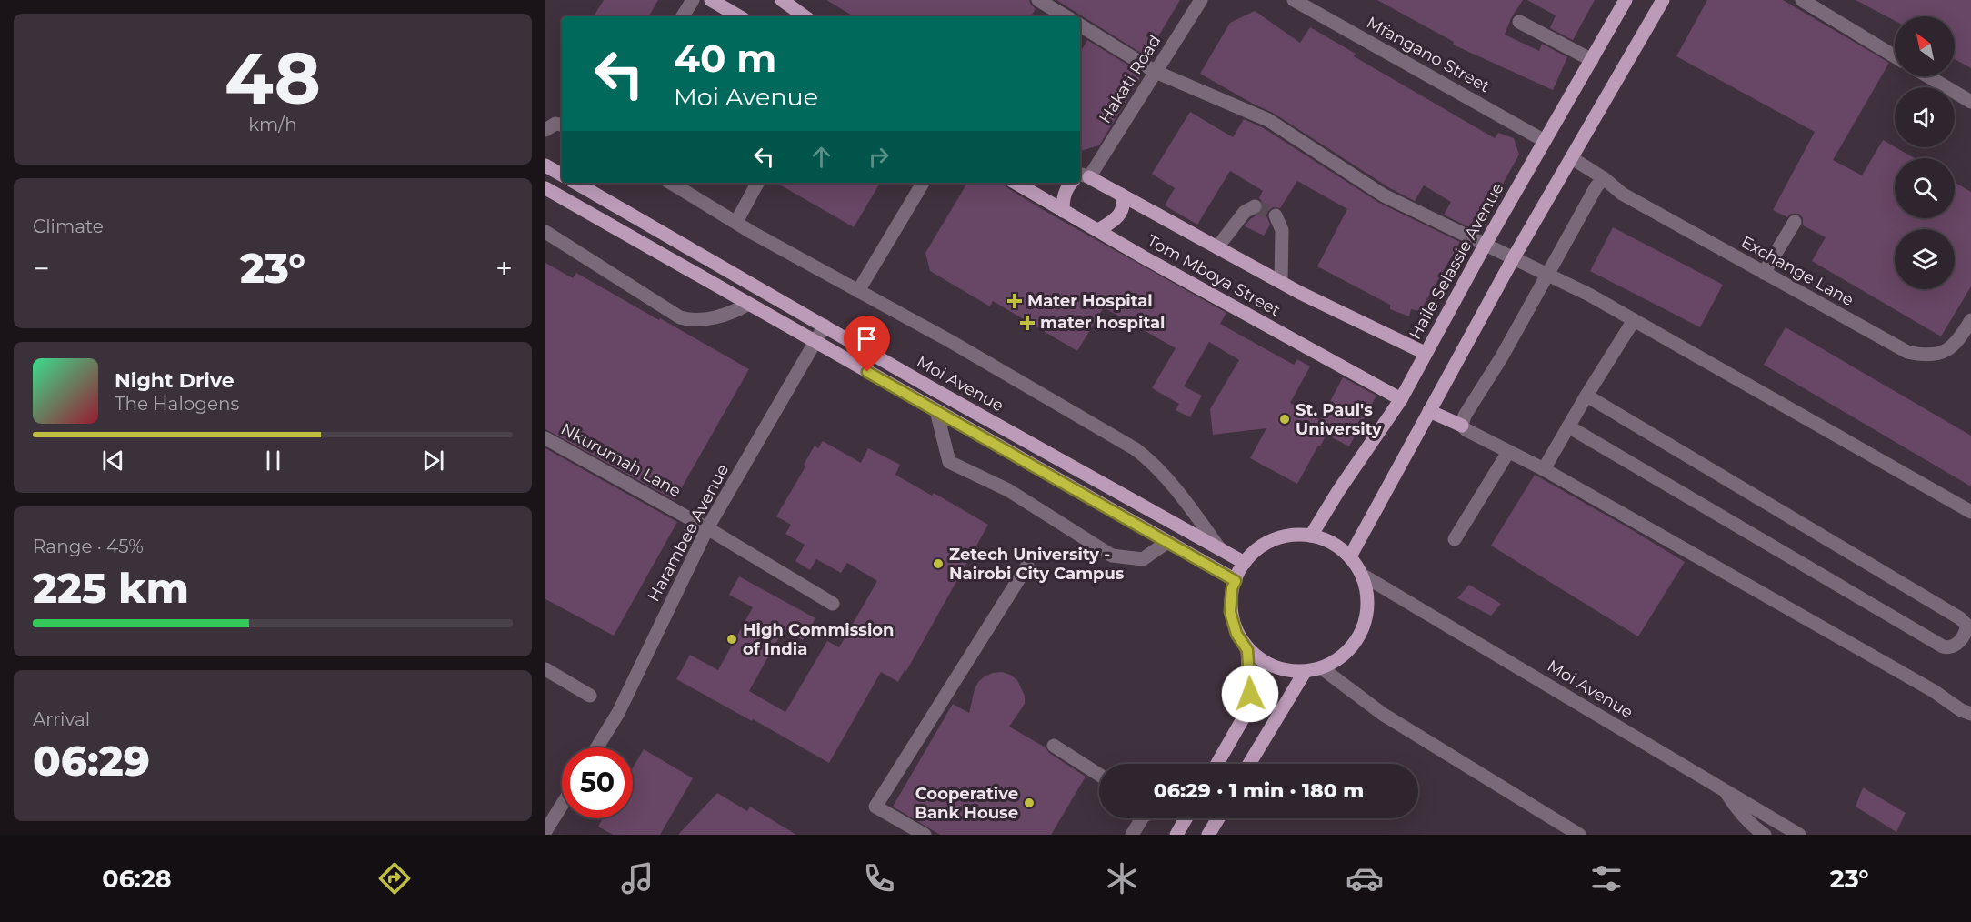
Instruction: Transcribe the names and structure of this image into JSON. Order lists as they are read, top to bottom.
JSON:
{
  "streets": {
    "main road": ["Haile Selassie Avenue", "Tom Mboya Street", "Moi Avenue"],
    "street": [
      "Mfangano Street",
      "Hakati Road",
      "Exchange Lane",
      "Nkurumah Lane",
      "Harambee Avenue"
    ]
  },
  "crossings": [
    ["Mfangano Street", "Haile Selassie Avenue"],
    ["Hakati Road", "Tom Mboya Street"],
    ["Haile Selassie Avenue", "Tom Mboya Street"],
    ["Haile Selassie Avenue", "Moi Avenue"],
    ["Moi Avenue", "Harambee Avenue"],
    ["Nkurumah Lane", "Harambee Avenue"]
  ],
  "places": {
    "health": ["Mater Hospital", "mater hospital"],
    "other": [
      "St. Paul's University",
      "Zetech University - Nairobi City Campus",
      "High Commission of India",
      "Cooperative Bank House"
    ]
  },
  "north": "top left",
  "page": {
    "tile": [
      ["48", "km/h"],
      "Climate",
      ["Range · 45%", "225 km"],
      ["Arrival", "06:29"]
    ],
    "turn": ["40 m", "Moi Avenue"],
    "heat": ["−", "23°", "+"],
    "song": ["Night Drive", "The Halogens"],
    "limit": "50",
    "trip": "06:29 · 1 min · 180 m",
    "tabs": ["06:28", "23°"]
  }
}
